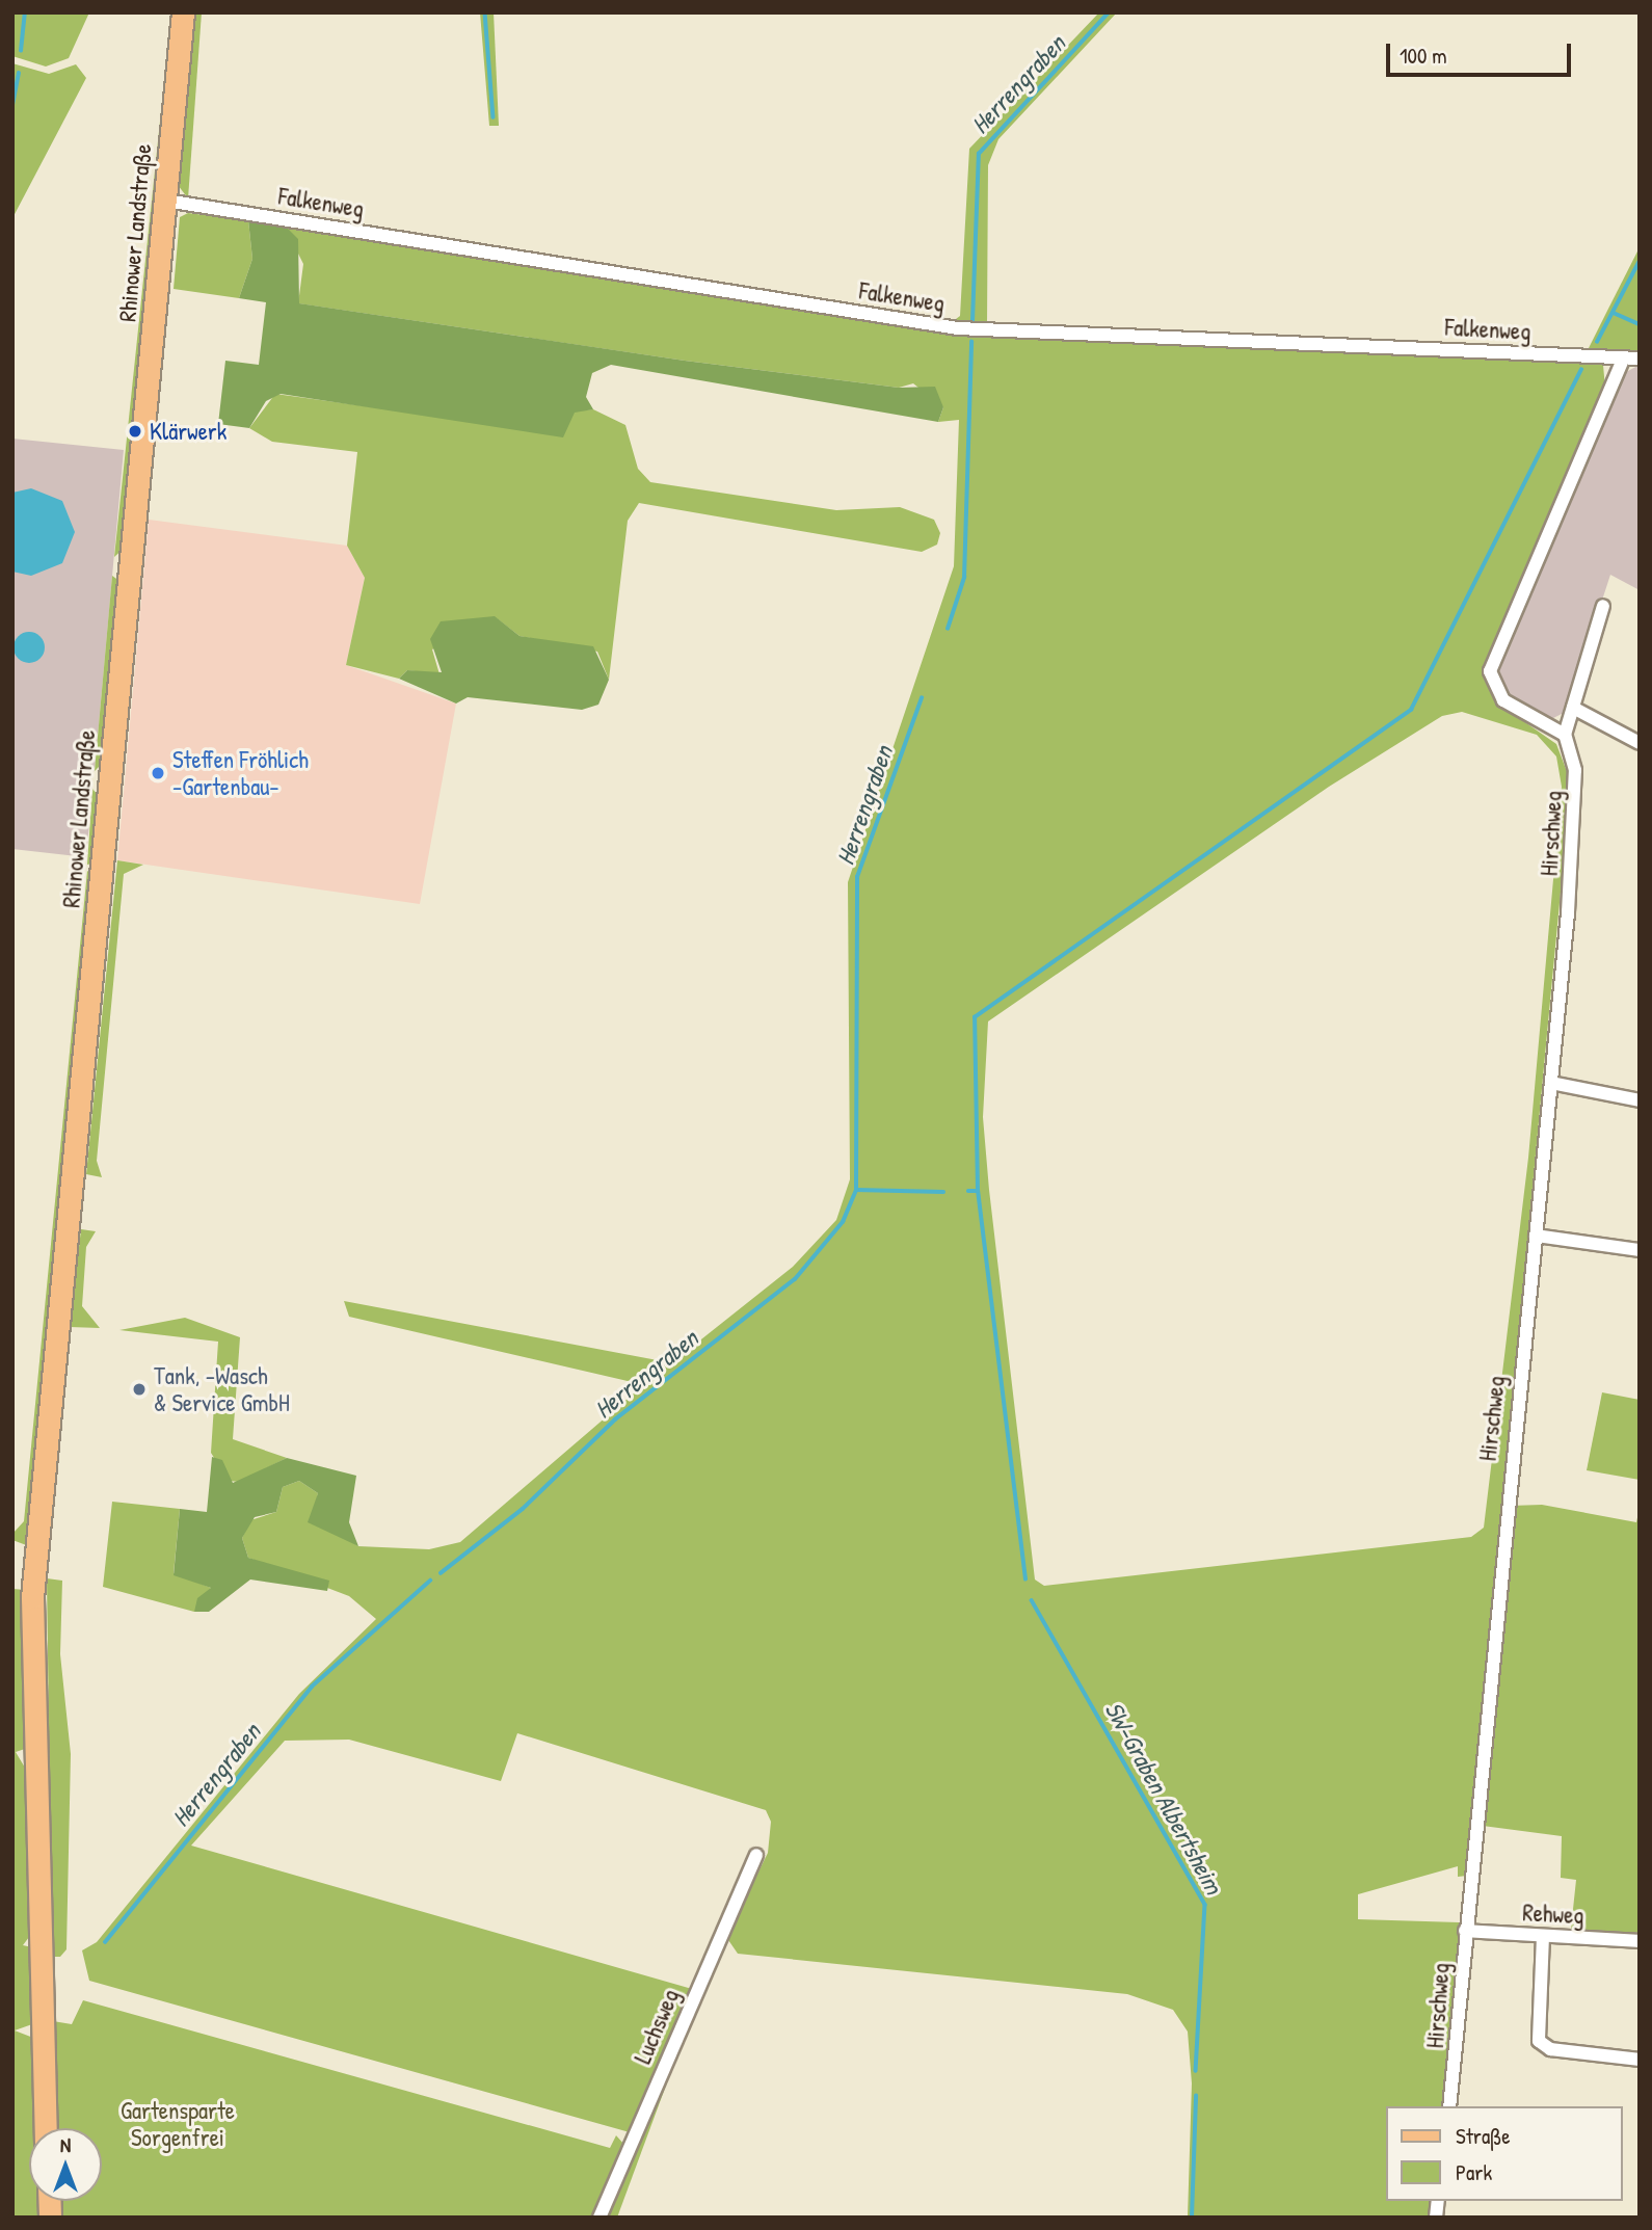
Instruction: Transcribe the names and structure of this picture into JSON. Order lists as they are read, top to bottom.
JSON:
{
  "streets": {
    "main road": ["Rhinower Landstraße"],
    "street": [
      "Falkenweg",
      "Hirschweg",
      "Rehweg",
      "Luchsweg"
    ]
  },
  "crossings": [
    ["Falkenweg", "Rhinower Landstraße"],
    ["Hirschweg", "Rehweg"]
  ],
  "water": ["Herrengraben", "SW-Graben Albertsheim"],
  "parks": ["Gartensparte Sorgenfrei"],
  "places": ["Klärwerk", "Steffen Fröhlich -Gartenbau-", "Tank, -Wasch & Service GmbH"],
  "legend": ["Straße", "Park"],
  "scale_bar": "100 m",
  "north": "top"
}
